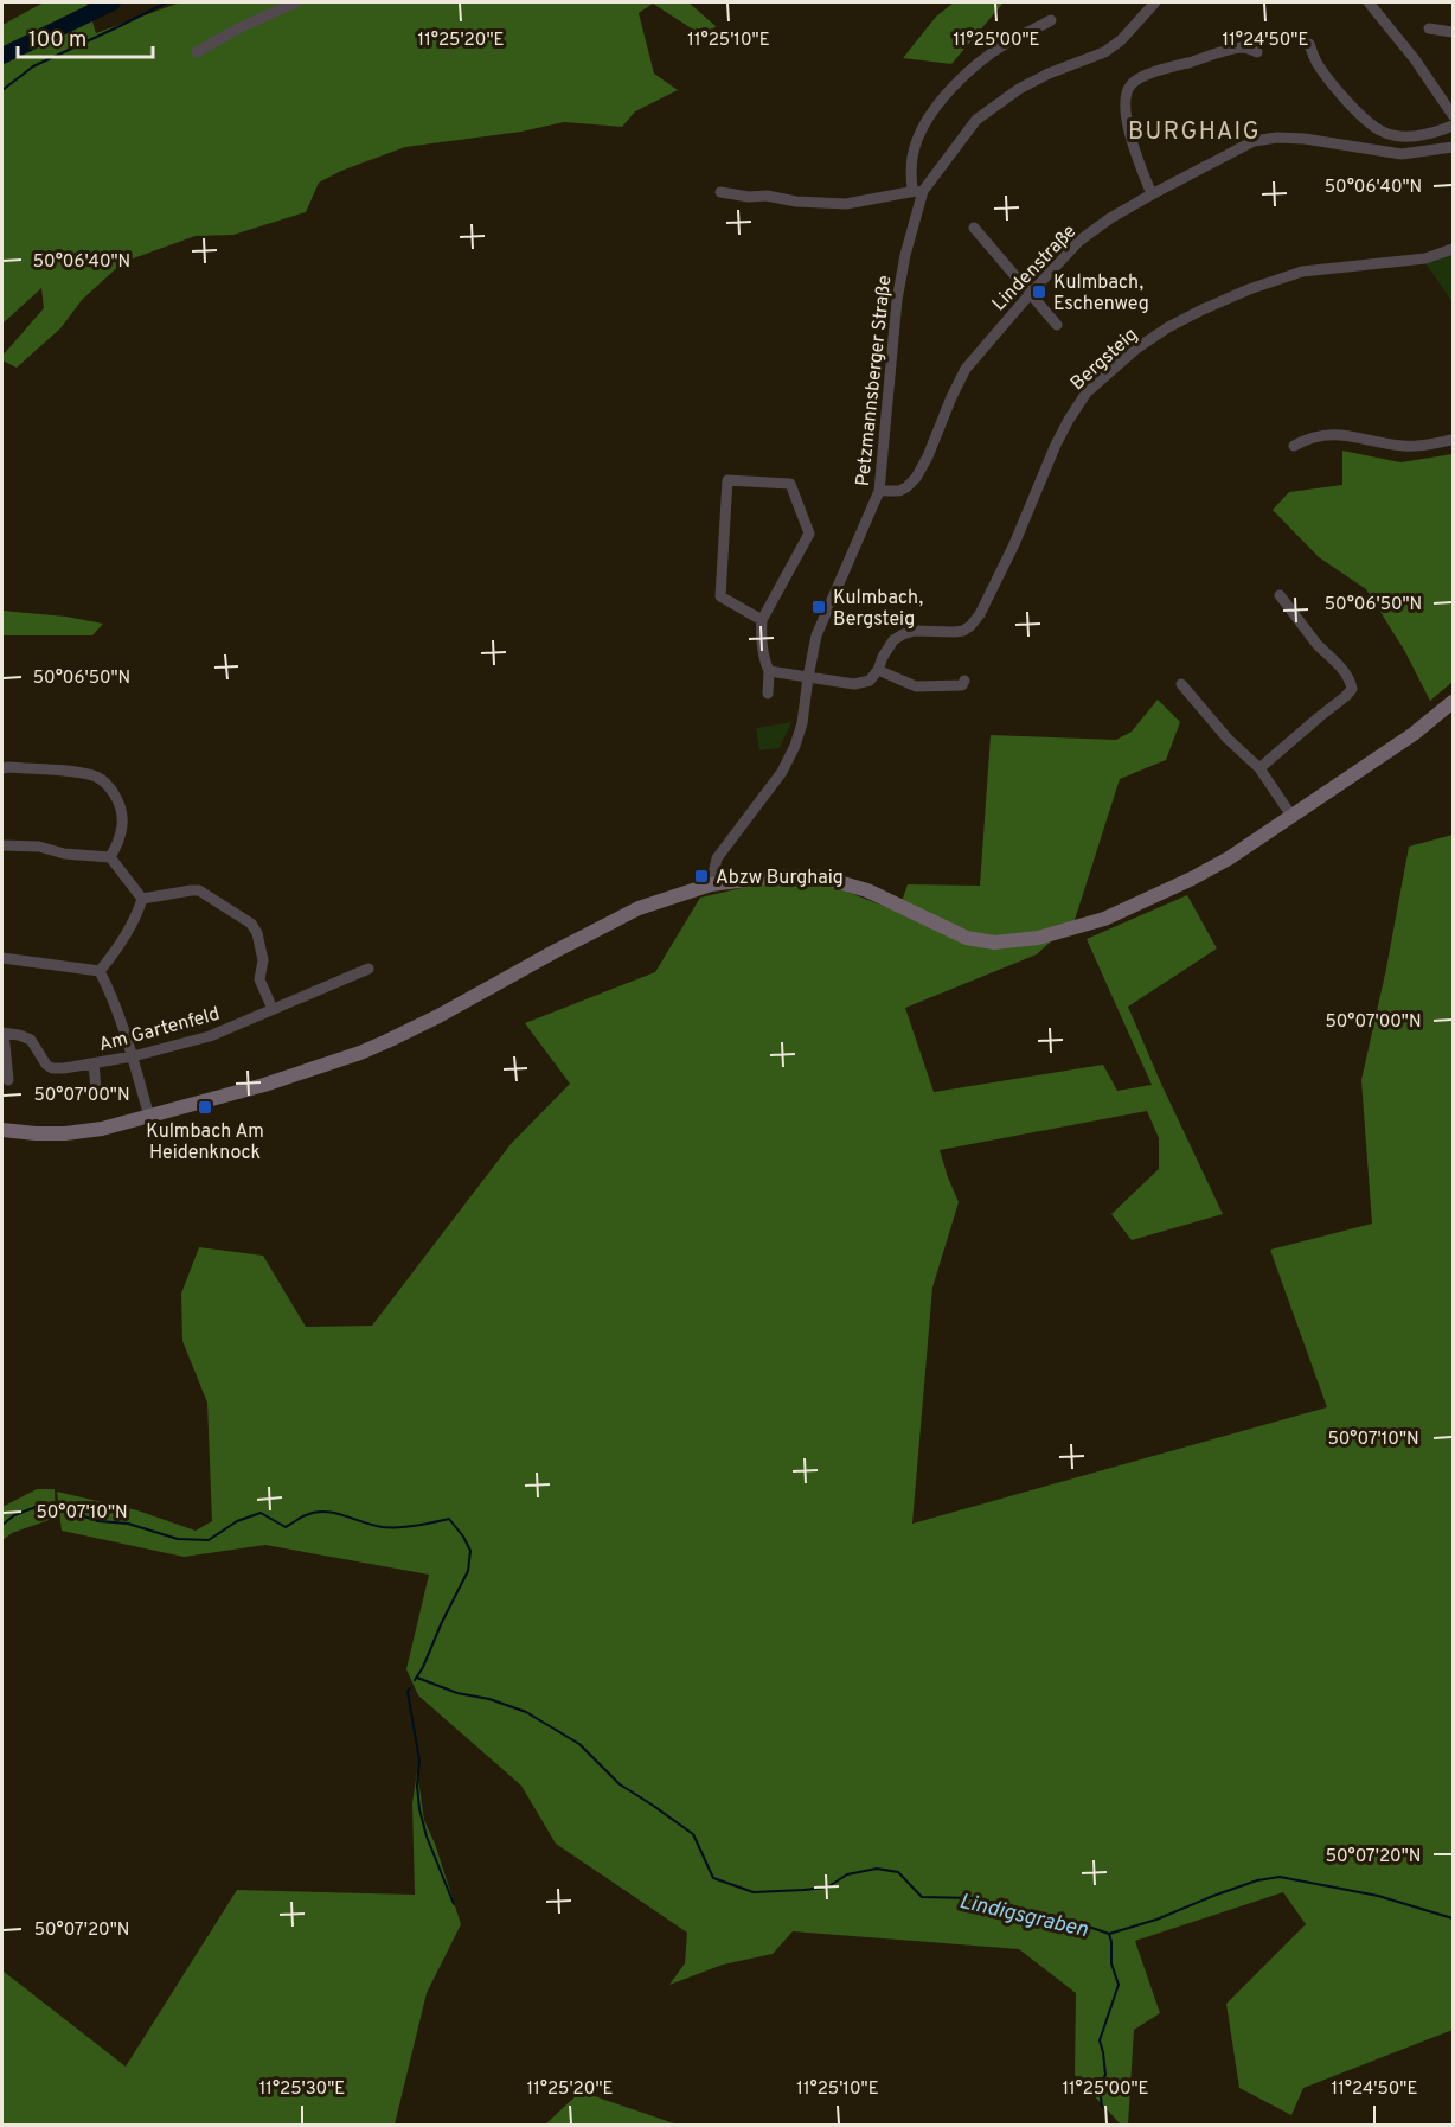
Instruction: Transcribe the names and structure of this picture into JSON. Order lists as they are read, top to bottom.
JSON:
{
  "streets": {
    "street": [
      "Lindenstraße",
      "Bergsteig",
      "Petzmannsberger Straße",
      "Am Gartenfeld"
    ]
  },
  "crossings": [
    ["Lindenstraße", "Petzmannsberger Straße"]
  ],
  "districts": ["BURGHAIG"],
  "water": ["Lindigsgraben"],
  "places": {
    "transit": [
      "Kulmbach, Eschenweg",
      "Kulmbach, Bergsteig",
      "Abzw Burghaig",
      "Kulmbach Am Heidenknock"
    ]
  },
  "scale_bar": "100 m",
  "coordinates": [
    "11°25'20\"E",
    "11°25'10\"E",
    "11°25'00\"E",
    "11°24'50\"E",
    "50°06'40\"N",
    "50°06'50\"N",
    "50°07'00\"N",
    "50°07'10\"N",
    "50°07'20\"N",
    "11°25'30\"E"
  ]
}
